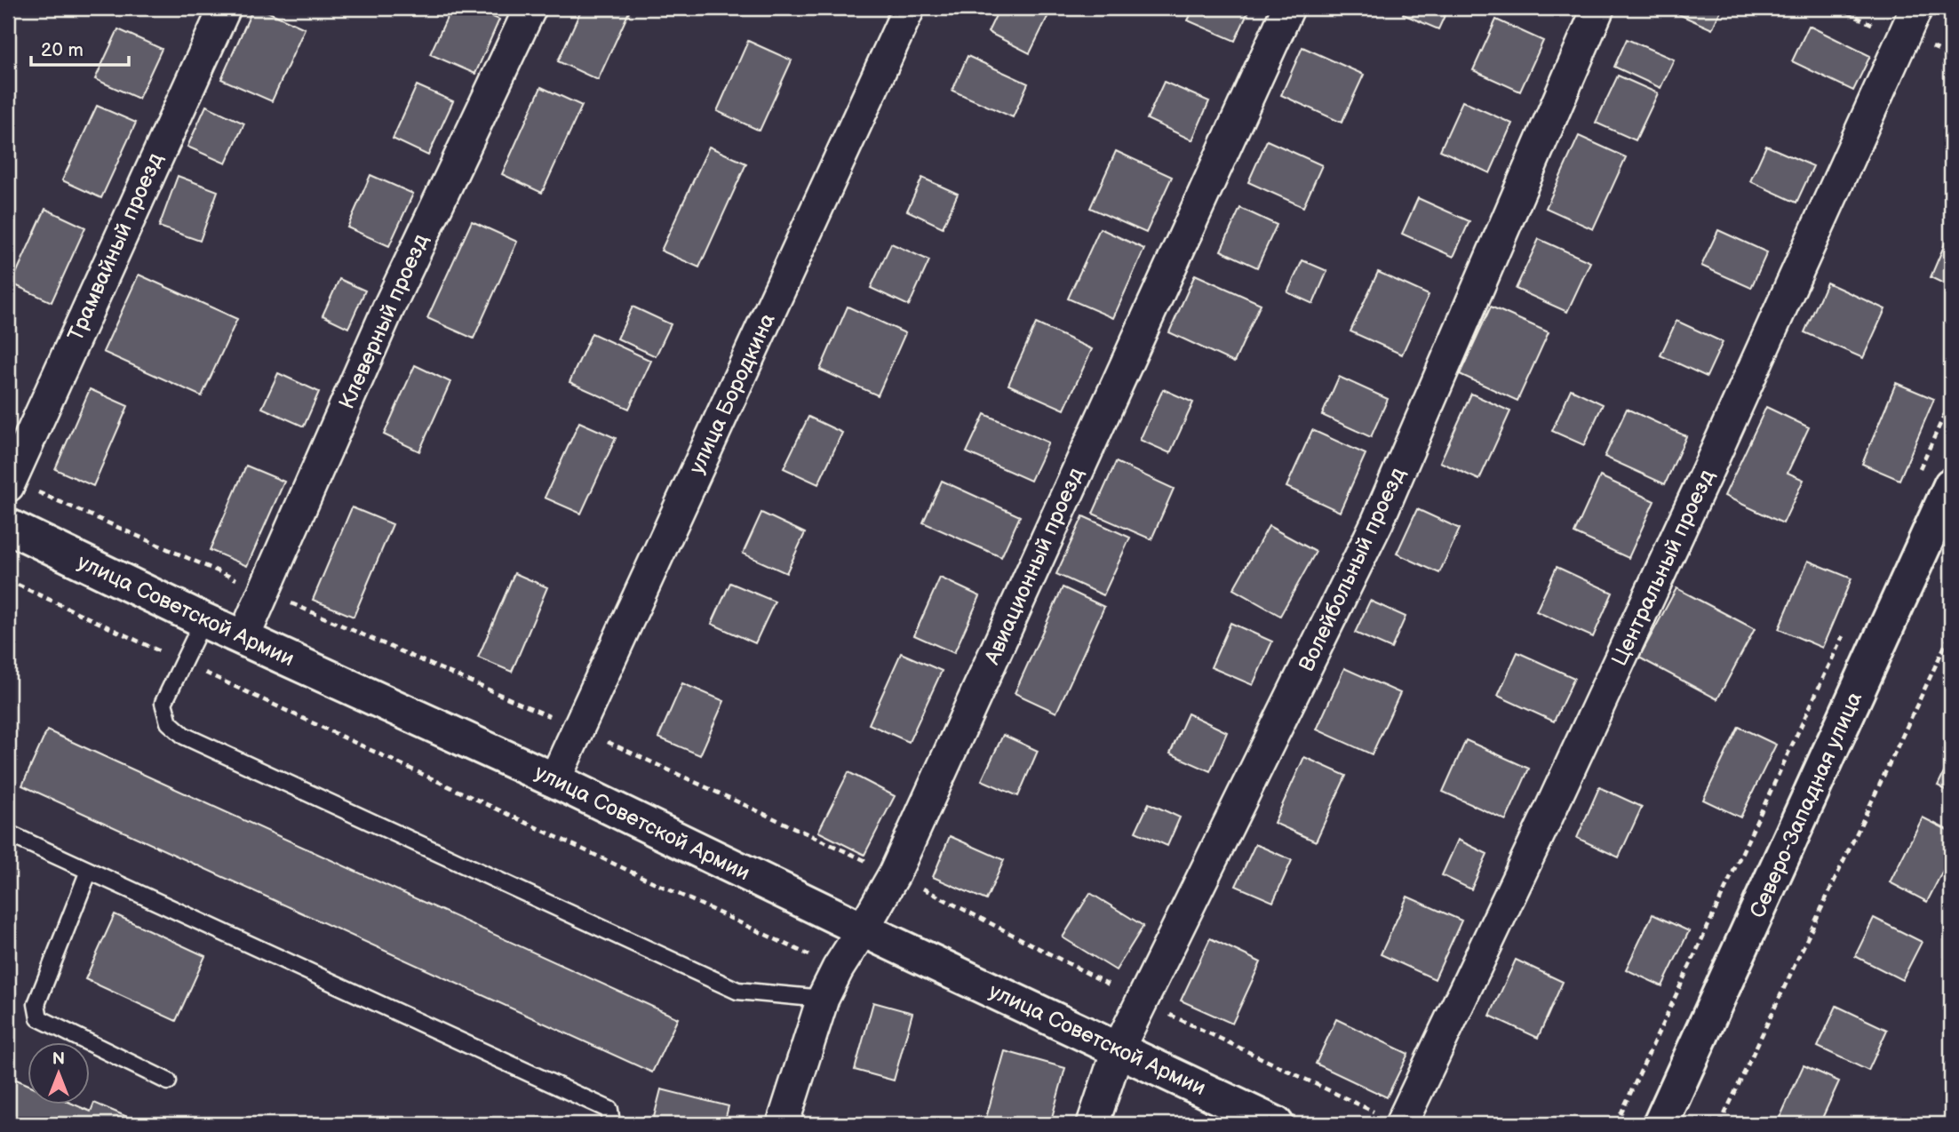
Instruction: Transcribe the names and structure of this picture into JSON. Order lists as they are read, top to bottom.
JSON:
{
  "streets": {
    "street": [
      "Трамвайный проезд",
      "Клеверный проезд",
      "улица Бородкина",
      "Авиационный проезд",
      "Центральный проезд",
      "Волейбольный проезд",
      "улица Советской Армии",
      "Северо-Западная улица"
    ]
  },
  "crossings": [
    ["Клеверный проезд", "улица Советской Армии"],
    ["улица Бородкина", "улица Советской Армии"],
    ["Авиационный проезд", "улица Советской Армии"],
    ["Волейбольный проезд", "улица Советской Армии"]
  ],
  "scale_bar": "20 m",
  "north": "top"
}
